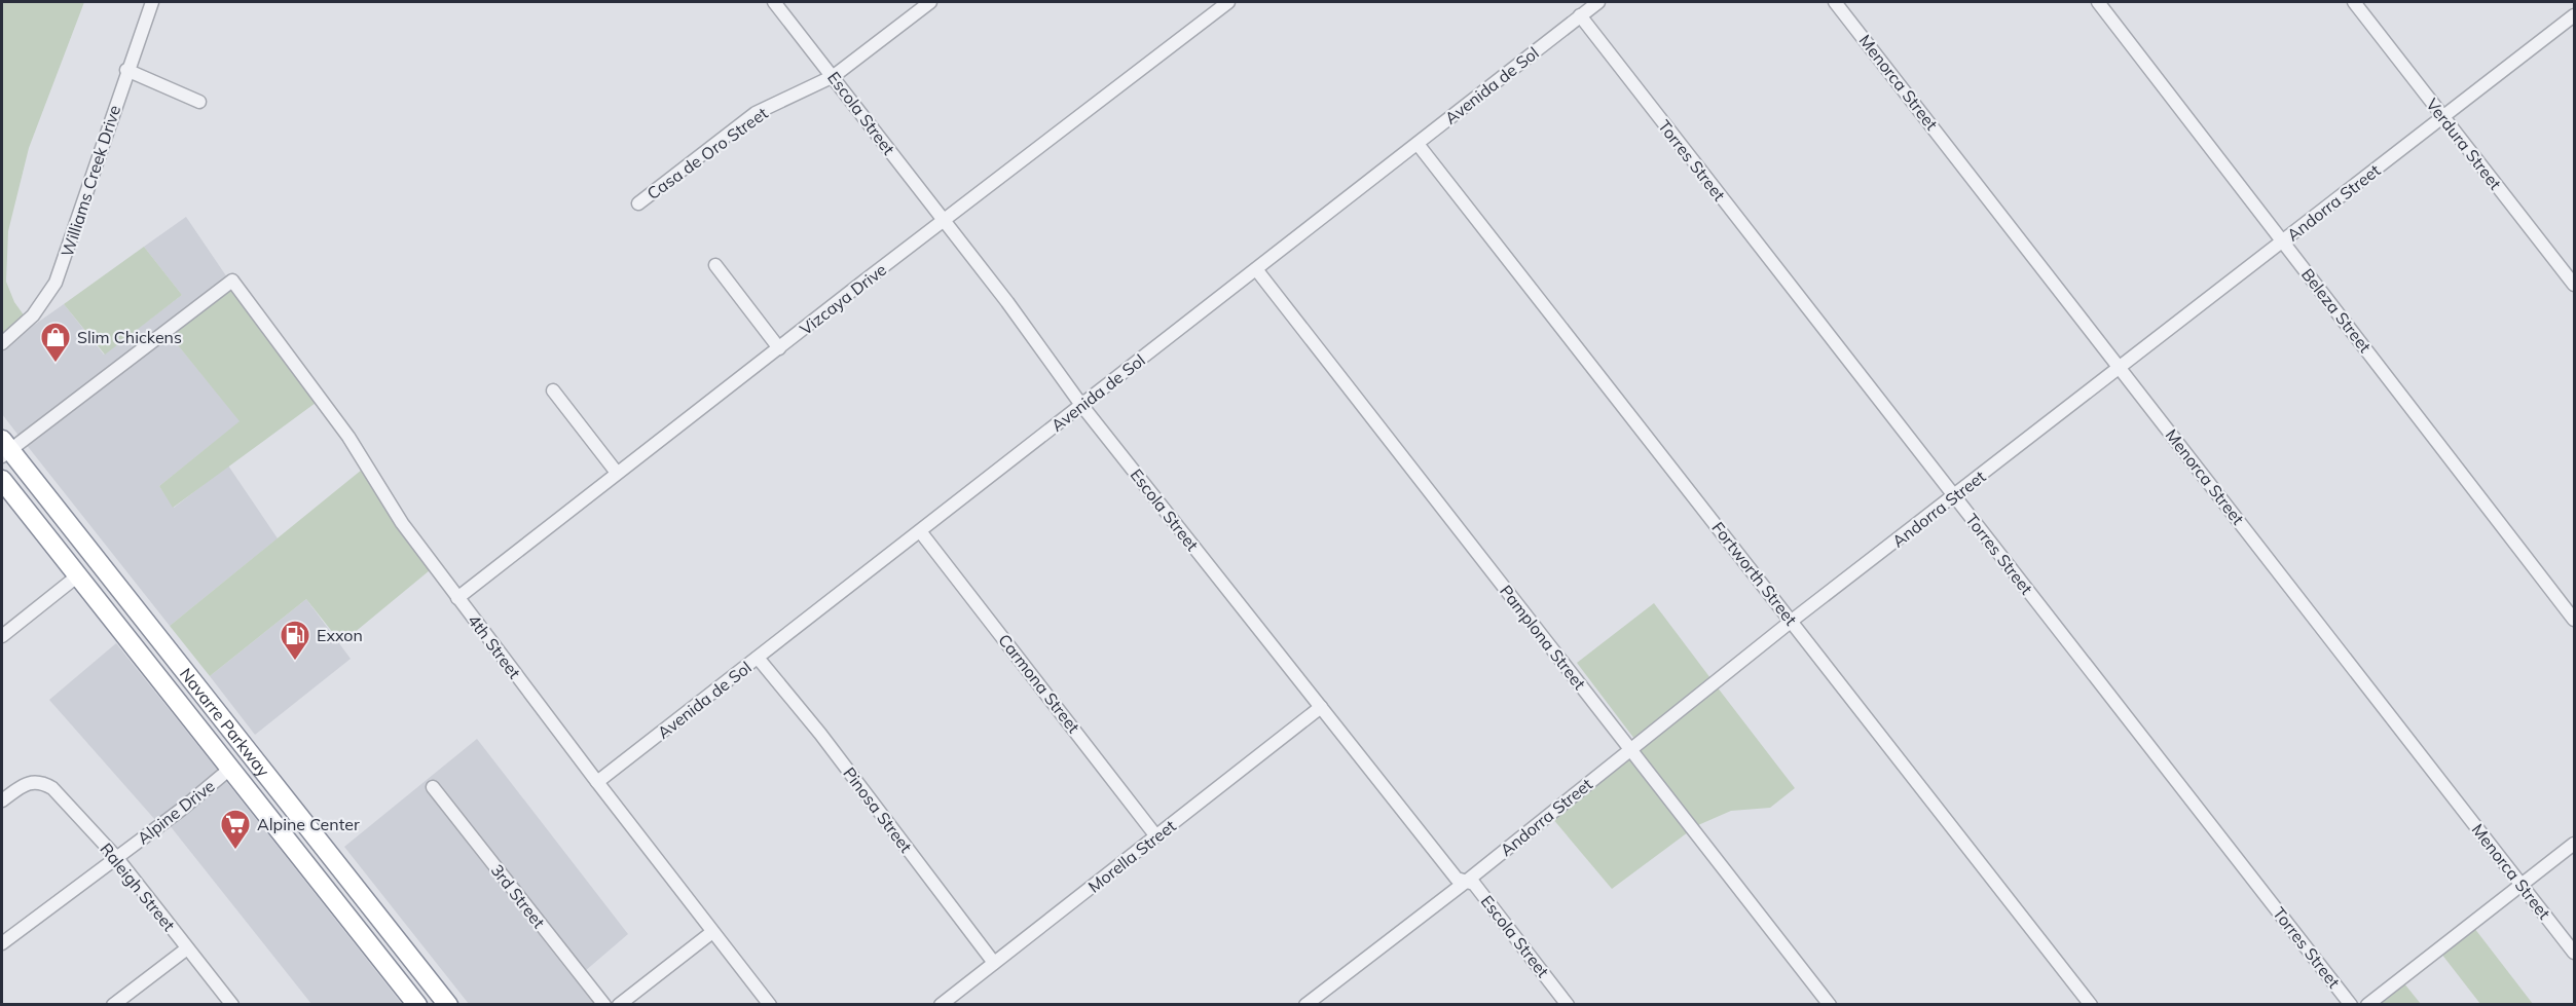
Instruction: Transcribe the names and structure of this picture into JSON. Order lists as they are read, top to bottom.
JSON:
{
  "streets": {
    "highway": ["Navarre Parkway"],
    "street": [
      "Menorca Street",
      "Avenida de Sol",
      "Escola Street",
      "Verdura Street",
      "Casa de Oro Street",
      "Torres Street",
      "Williams Creek Drive",
      "Andorra Street",
      "Vizcaya Drive",
      "Beleza Street",
      "Fortworth Street",
      "Pamplona Street",
      "4th Street",
      "Carmona Street",
      "Pinosa Street",
      "Alpine Drive",
      "Morella Street",
      "Raleigh Street",
      "3rd Street"
    ]
  },
  "crossings": [
    ["Menorca Street", "Andorra Street"],
    ["Avenida de Sol", "Escola Street"],
    ["Avenida de Sol", "Torres Street"],
    ["Avenida de Sol", "Fortworth Street"],
    ["Avenida de Sol", "Pamplona Street"],
    ["Avenida de Sol", "4th Street"],
    ["Avenida de Sol", "Carmona Street"],
    ["Avenida de Sol", "Pinosa Street"],
    ["Escola Street", "Casa de Oro Street"],
    ["Escola Street", "Andorra Street"],
    ["Escola Street", "Vizcaya Drive"],
    ["Escola Street", "Morella Street"],
    ["Verdura Street", "Andorra Street"],
    ["Torres Street", "Andorra Street"],
    ["Andorra Street", "Beleza Street"],
    ["Andorra Street", "Fortworth Street"],
    ["Andorra Street", "Pamplona Street"],
    ["Vizcaya Drive", "4th Street"],
    ["4th Street", "Navarre Parkway"],
    ["Carmona Street", "Morella Street"],
    ["Navarre Parkway", "Alpine Drive"],
    ["Pinosa Street", "Morella Street"],
    ["Alpine Drive", "Raleigh Street"]
  ],
  "places": {
    "shop": ["Slim Chickens"],
    "fuel station": ["Exxon"],
    "supermarket": ["Alpine Center"]
  }
}
